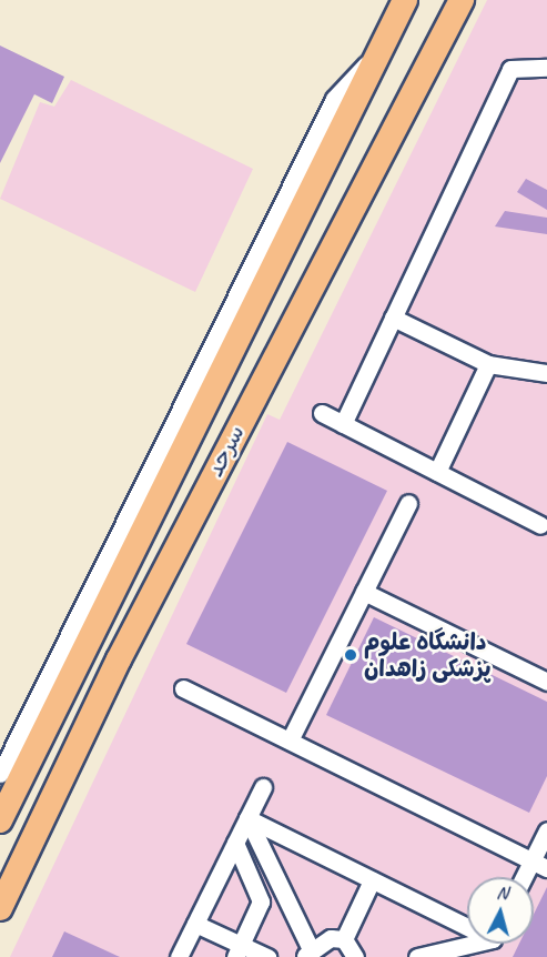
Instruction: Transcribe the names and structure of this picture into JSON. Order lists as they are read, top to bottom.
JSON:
{
  "streets": {
    "highway": ["سرحد"]
  },
  "places": ["دانشگاه علوم پزشکی زاهدان"],
  "north": "top"
}
